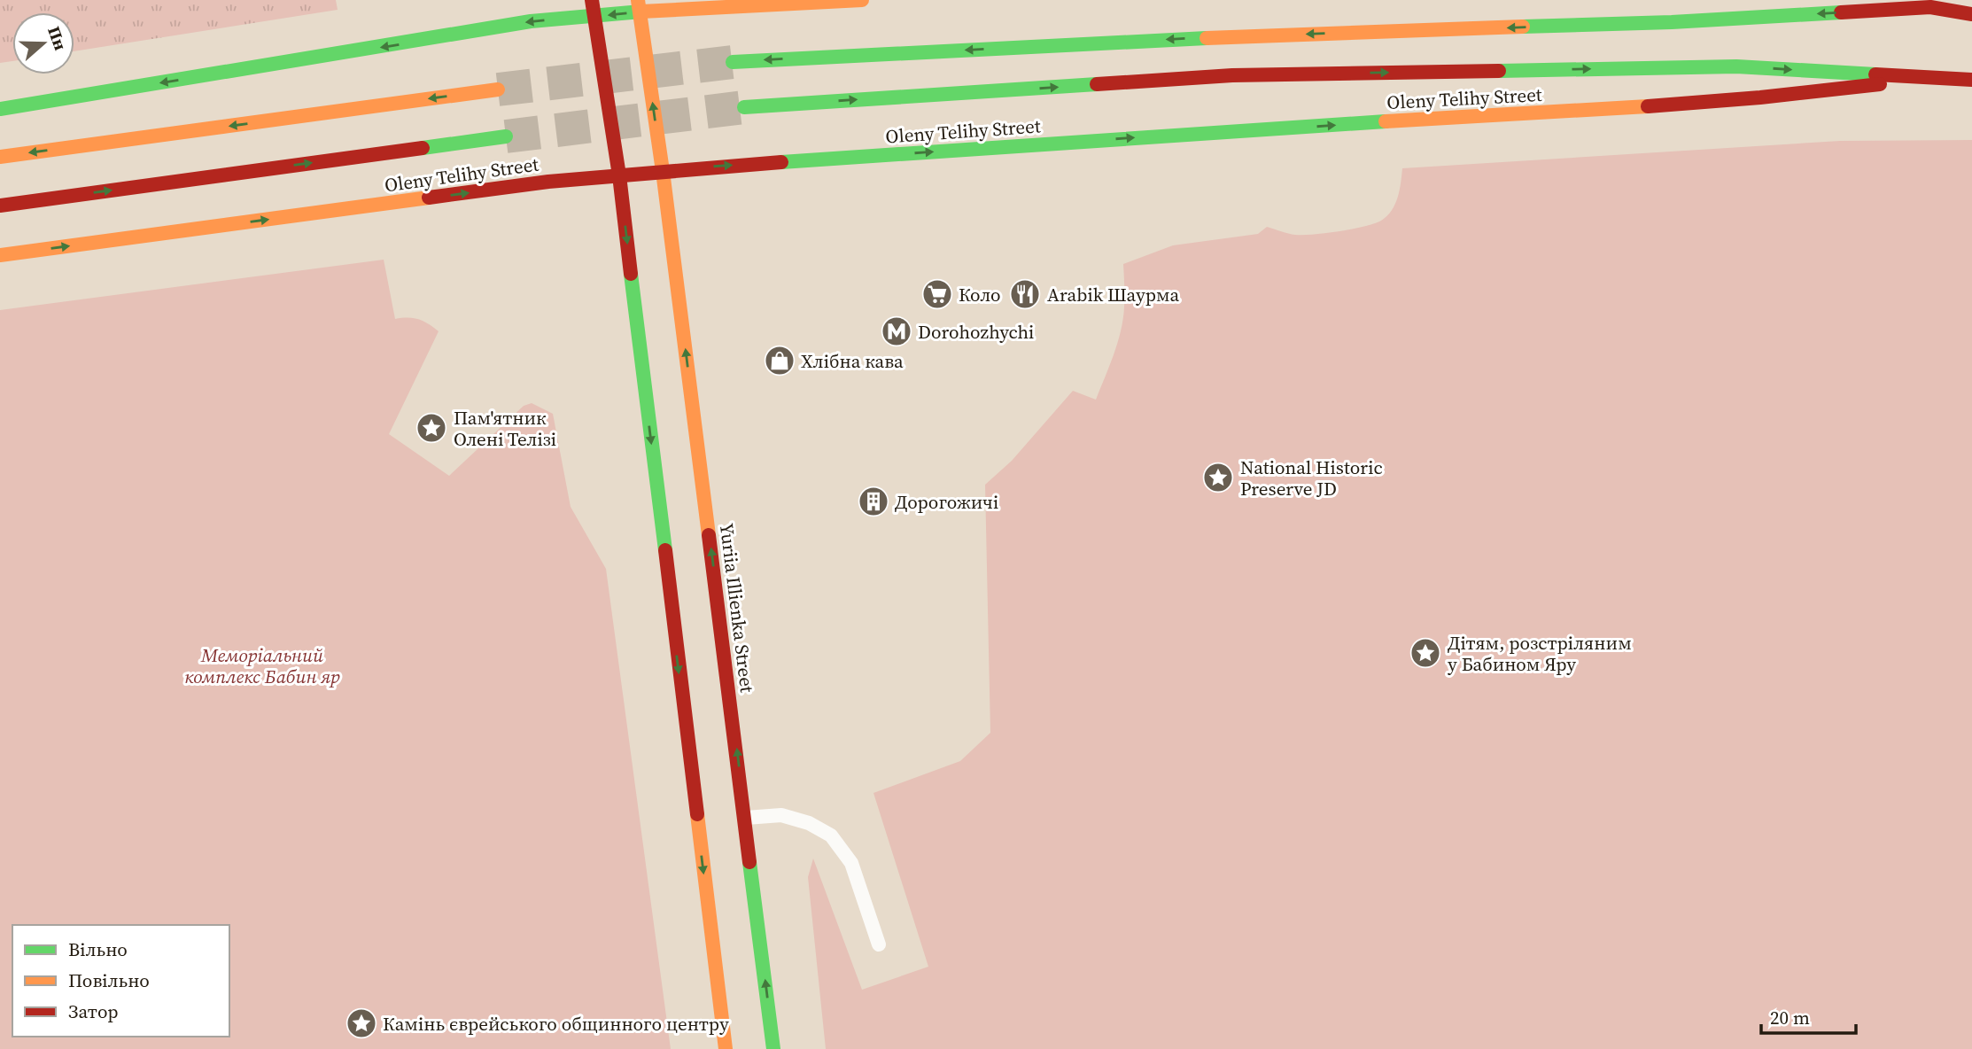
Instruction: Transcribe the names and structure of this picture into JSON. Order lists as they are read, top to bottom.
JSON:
{
  "streets": {
    "main road": ["Oleny Telihy Street", "Yuriia Illienka Street"]
  },
  "crossings": [
    ["Oleny Telihy Street", "Yuriia Illienka Street"]
  ],
  "parks": ["Меморіальний комплекс Бабин яр"],
  "places": {
    "supermarket": ["Коло"],
    "restaurant": ["Arabik Шаурма"],
    "metro station": ["Dorohozhychi"],
    "shop": ["Хлібна кава"],
    "place": [
      "Пам'ятник Олені Телізі",
      "National Historic Preserve JD",
      "Дітям, розстріляним у Бабином Яру",
      "Камінь єврейського общинного центру"
    ],
    "building": ["Дорогожичі"]
  },
  "legend": ["Вільно", "Повільно", "Затор"],
  "scale_bar": "20 m",
  "north": "right"
}
